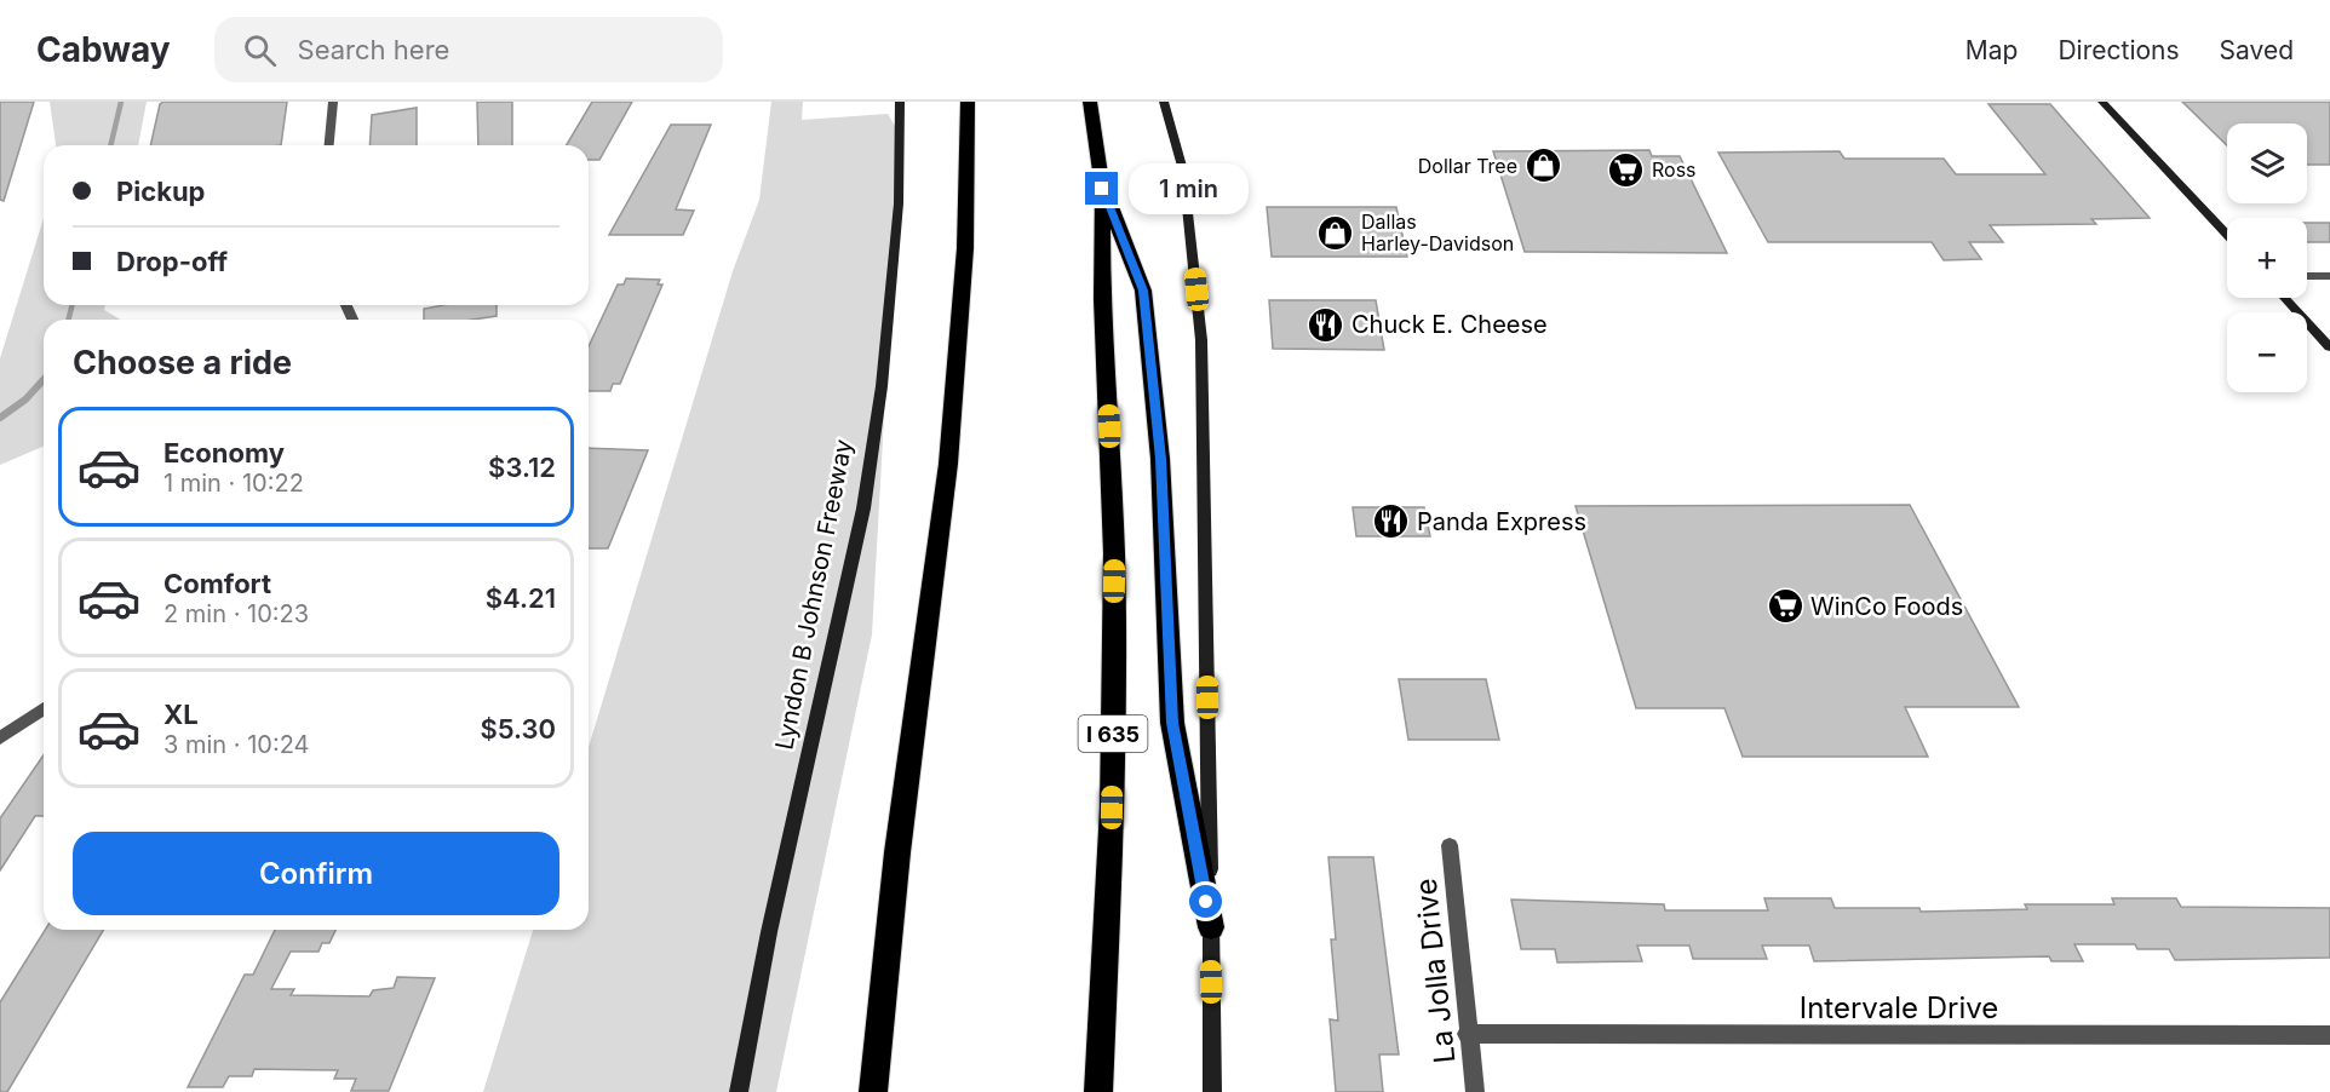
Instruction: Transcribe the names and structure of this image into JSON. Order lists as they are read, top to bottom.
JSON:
{
  "streets": {
    "highway": ["I 635"],
    "main road": ["Lyndon B Johnson Freeway"],
    "street": ["La Jolla Drive", "Intervale Drive"]
  },
  "crossings": [
    ["La Jolla Drive", "Intervale Drive"]
  ],
  "places": {
    "shop": ["Dollar Tree", "Dallas Harley-Davidson"],
    "supermarket": ["Ross", "WinCo Foods"],
    "restaurant": ["Chuck E. Cheese", "Panda Express"]
  },
  "page": {
    "header": "Cabway",
    "search": "Search here",
    "nav": ["Map", "Directions", "Saved"],
    "map_buttons": ["+", "−"],
    "banner": ["Pickup", "Drop-off"],
    "bubble": "1 min",
    "heading": "Choose a ride",
    "list": [
      {
        "name": "Economy",
        "note": "1 min · 10:22",
        "value": "$3.12"
      },
      {
        "name": "Comfort",
        "note": "2 min · 10:23",
        "value": "$4.21"
      },
      {
        "name": "XL",
        "note": "3 min · 10:24",
        "value": "$5.30"
      }
    ],
    "buttons": "Confirm"
  }
}
